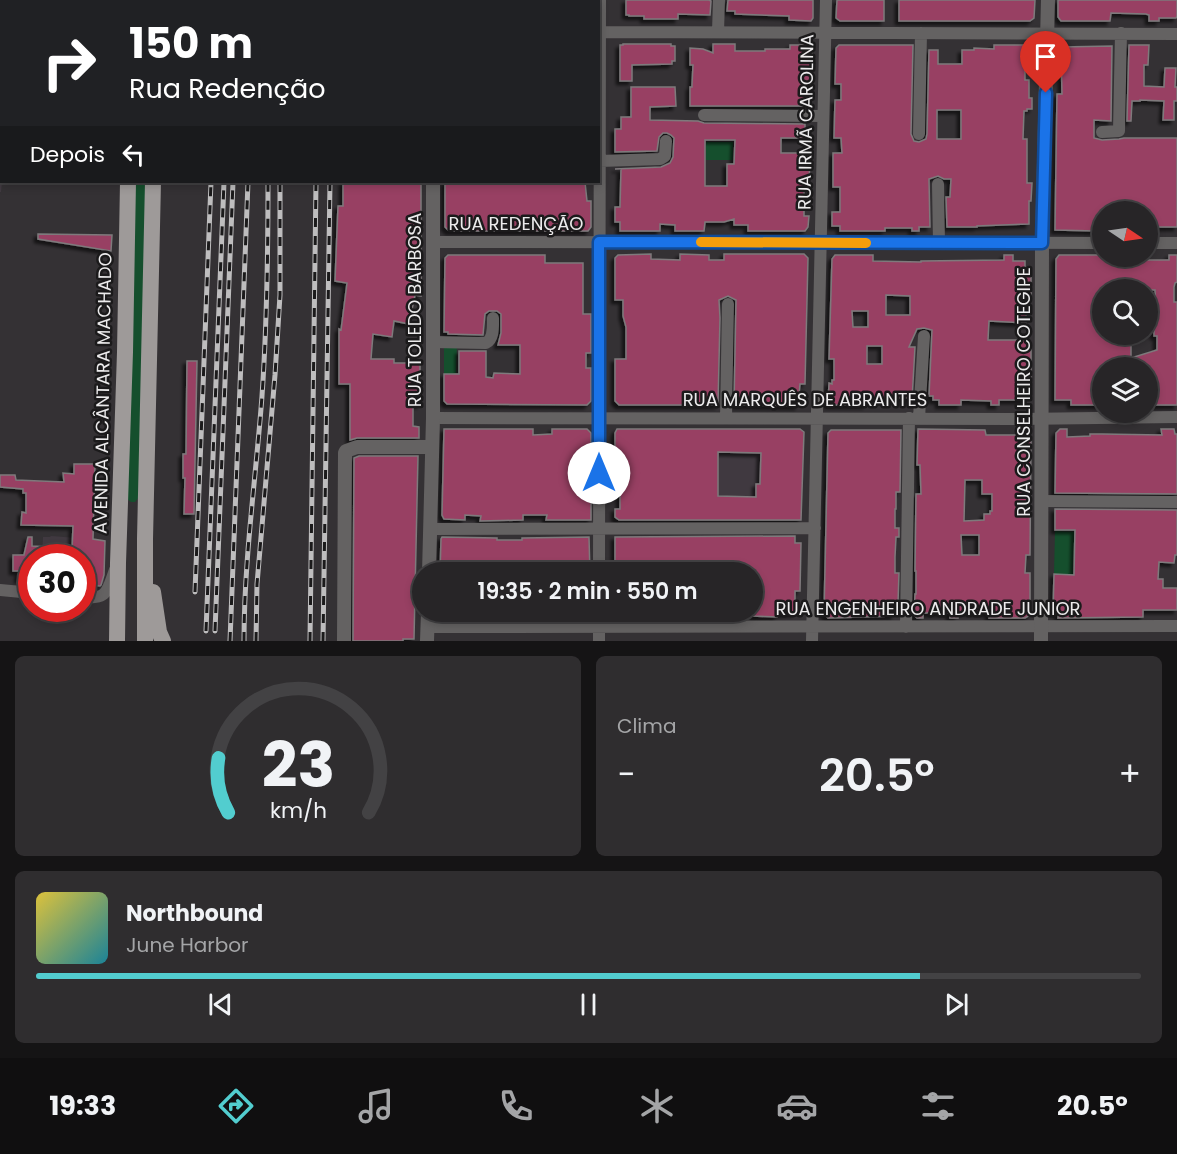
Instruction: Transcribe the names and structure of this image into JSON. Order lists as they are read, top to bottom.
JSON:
{
  "streets": {
    "highway": ["AVENIDA ALCÂNTARA MACHADO"],
    "street": [
      "RUA IRMÃ CAROLINA",
      "RUA REDENÇÃO",
      "RUA TOLEDO BARBOSA",
      "RUA CONSELHEIRO COTEGIPE",
      "RUA MARQUÊS DE ABRANTES",
      "RUA ENGENHEIRO ANDRADE JUNIOR"
    ]
  },
  "crossings": [
    ["RUA IRMÃ CAROLINA", "RUA REDENÇÃO"],
    ["RUA IRMÃ CAROLINA", "RUA MARQUÊS DE ABRANTES"],
    ["RUA IRMÃ CAROLINA", "RUA ENGENHEIRO ANDRADE JUNIOR"],
    ["RUA REDENÇÃO", "RUA TOLEDO BARBOSA"],
    ["RUA REDENÇÃO", "RUA CONSELHEIRO COTEGIPE"],
    ["RUA TOLEDO BARBOSA", "RUA MARQUÊS DE ABRANTES"],
    ["RUA CONSELHEIRO COTEGIPE", "RUA MARQUÊS DE ABRANTES"],
    ["RUA CONSELHEIRO COTEGIPE", "RUA ENGENHEIRO ANDRADE JUNIOR"]
  ],
  "north": "right",
  "page": {
    "turn": ["150 m", "Rua Redenção"],
    "then": "Depois",
    "limit": "30",
    "trip": "19:35 · 2 min · 550 m",
    "tile": "Clima",
    "heat": ["−", "20.5°", "+"],
    "song": ["Northbound", "June Harbor"],
    "tabs": ["19:33", "20.5°"],
    "gauge": ["23", "km/h"]
  }
}
